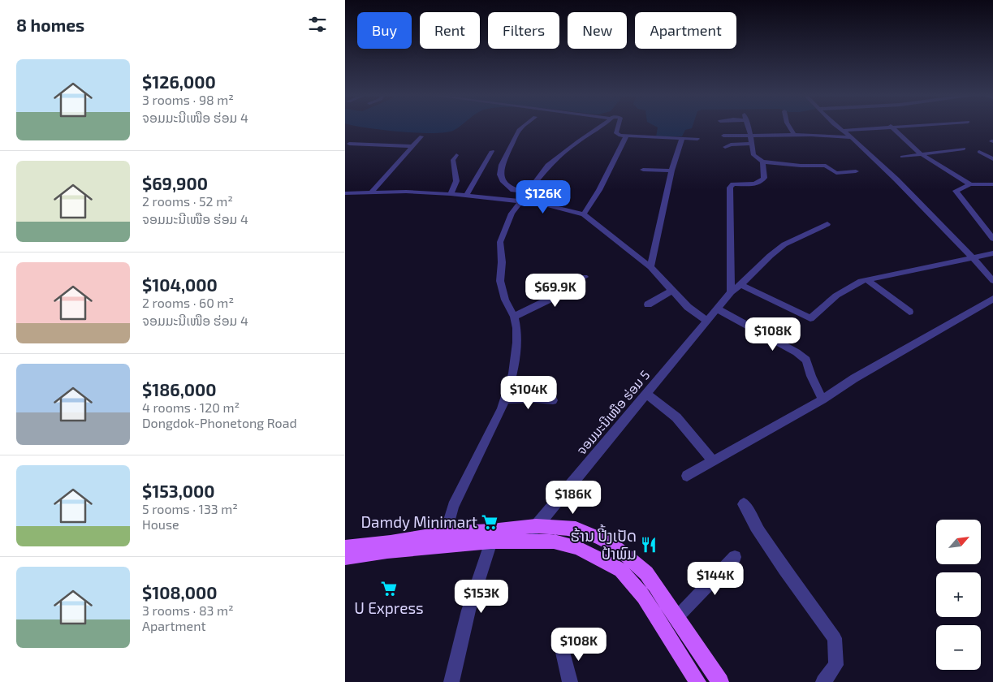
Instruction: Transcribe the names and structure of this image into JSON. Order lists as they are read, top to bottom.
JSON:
{
  "streets": {
    "street": ["ຈອມມະນີເໜືອ ຮ່ອມ 5"]
  },
  "places": {
    "supermarket": ["Damdy Minimart", "U Express"],
    "restaurant": ["ຮ້ານ ປີ້ງເປັດ ປ້າພົມ"]
  },
  "north": "top right",
  "page": {
    "heading": "8 homes",
    "chip": [
      "Buy",
      "Rent",
      "Filters",
      "New",
      "Apartment"
    ],
    "list": [
      {
        "name": "$126,000",
        "note": "3 rooms · 98 m² · ຈອມມະນີເໜືອ ຮ່ອມ 4"
      },
      {
        "name": "$69,900",
        "note": "2 rooms · 52 m² · ຈອມມະນີເໜືອ ຮ່ອມ 4"
      },
      {
        "name": "$104,000",
        "note": "2 rooms · 60 m² · ຈອມມະນີເໜືອ ຮ່ອມ 4"
      },
      {
        "name": "$186,000",
        "note": "4 rooms · 120 m² · Dongdok-Phonetong Road"
      },
      {
        "name": "$153,000",
        "note": "5 rooms · 133 m² · House"
      },
      {
        "name": "$108,000",
        "note": "3 rooms · 83 m² · Apartment"
      }
    ],
    "price": [
      "$126K",
      "$69.9K",
      "$108K",
      "$104K",
      "$186K",
      "$144K",
      "$153K",
      "$108K"
    ],
    "map_buttons": ["+", "−"]
  }
}
